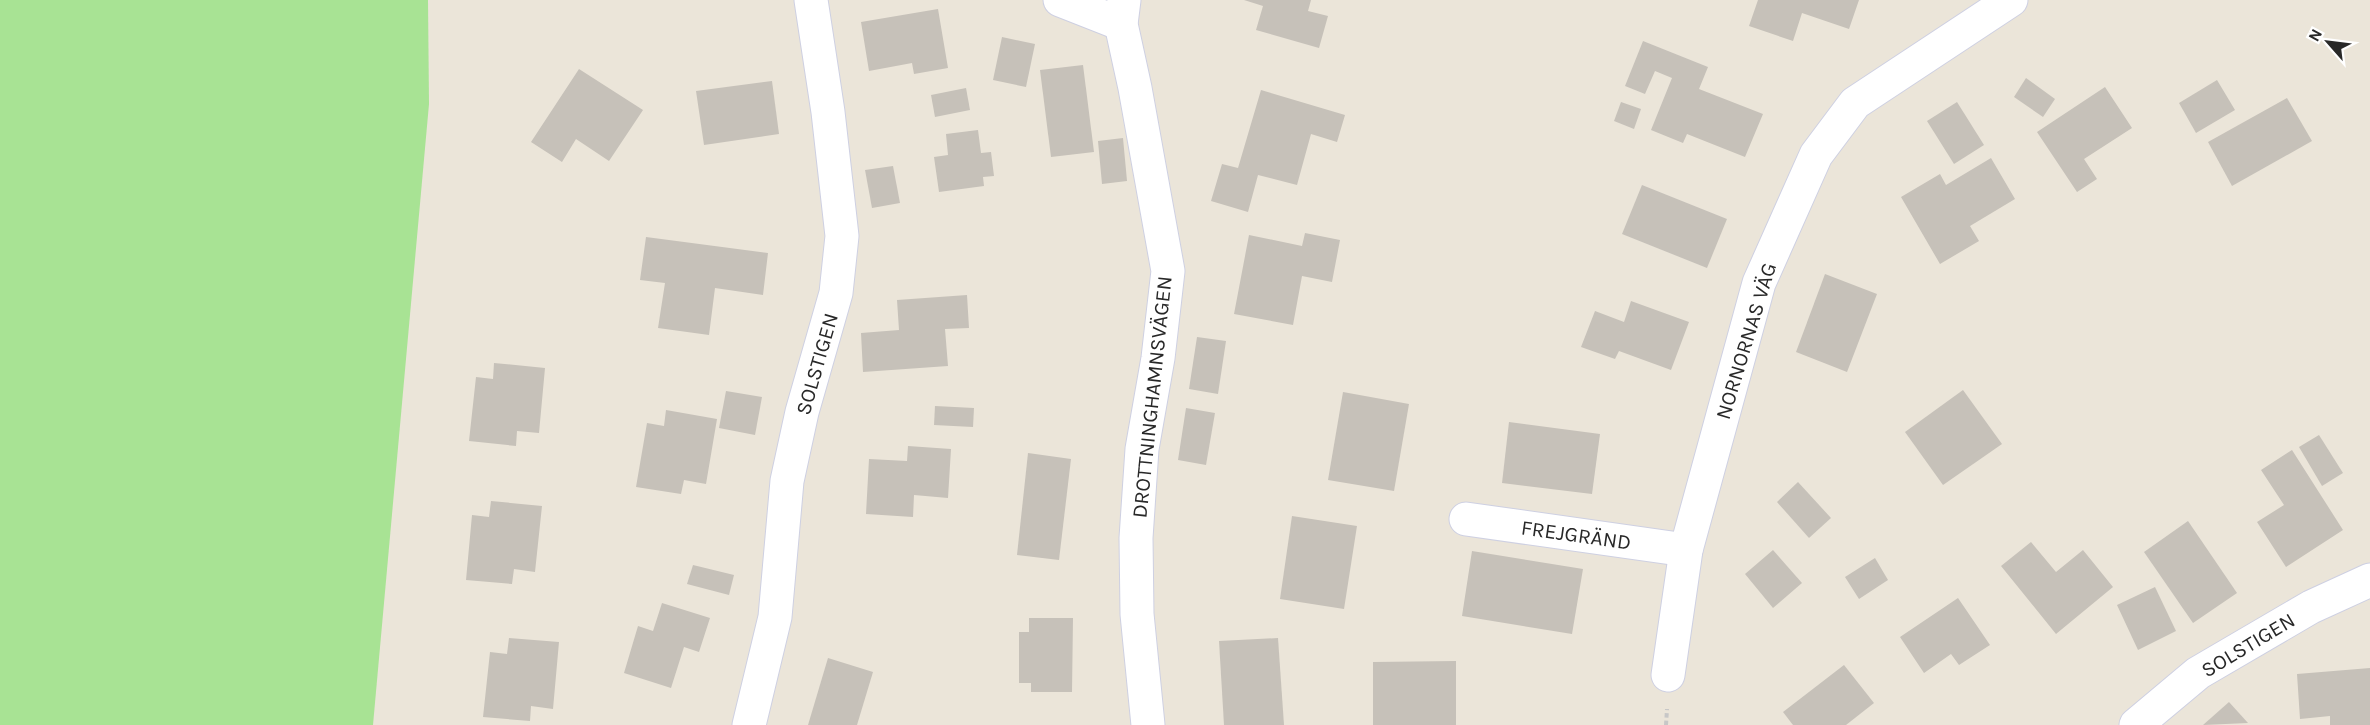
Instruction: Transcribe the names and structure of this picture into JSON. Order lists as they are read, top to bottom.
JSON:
{
  "streets": {
    "street": [
      "NORNORNAS VÄG",
      "SOLSTIGEN",
      "DROTTNINGHAMNSVÄGEN",
      "FREJGRÄND"
    ]
  },
  "crossings": [
    ["NORNORNAS VÄG", "FREJGRÄND"]
  ],
  "north": "top left"
}
